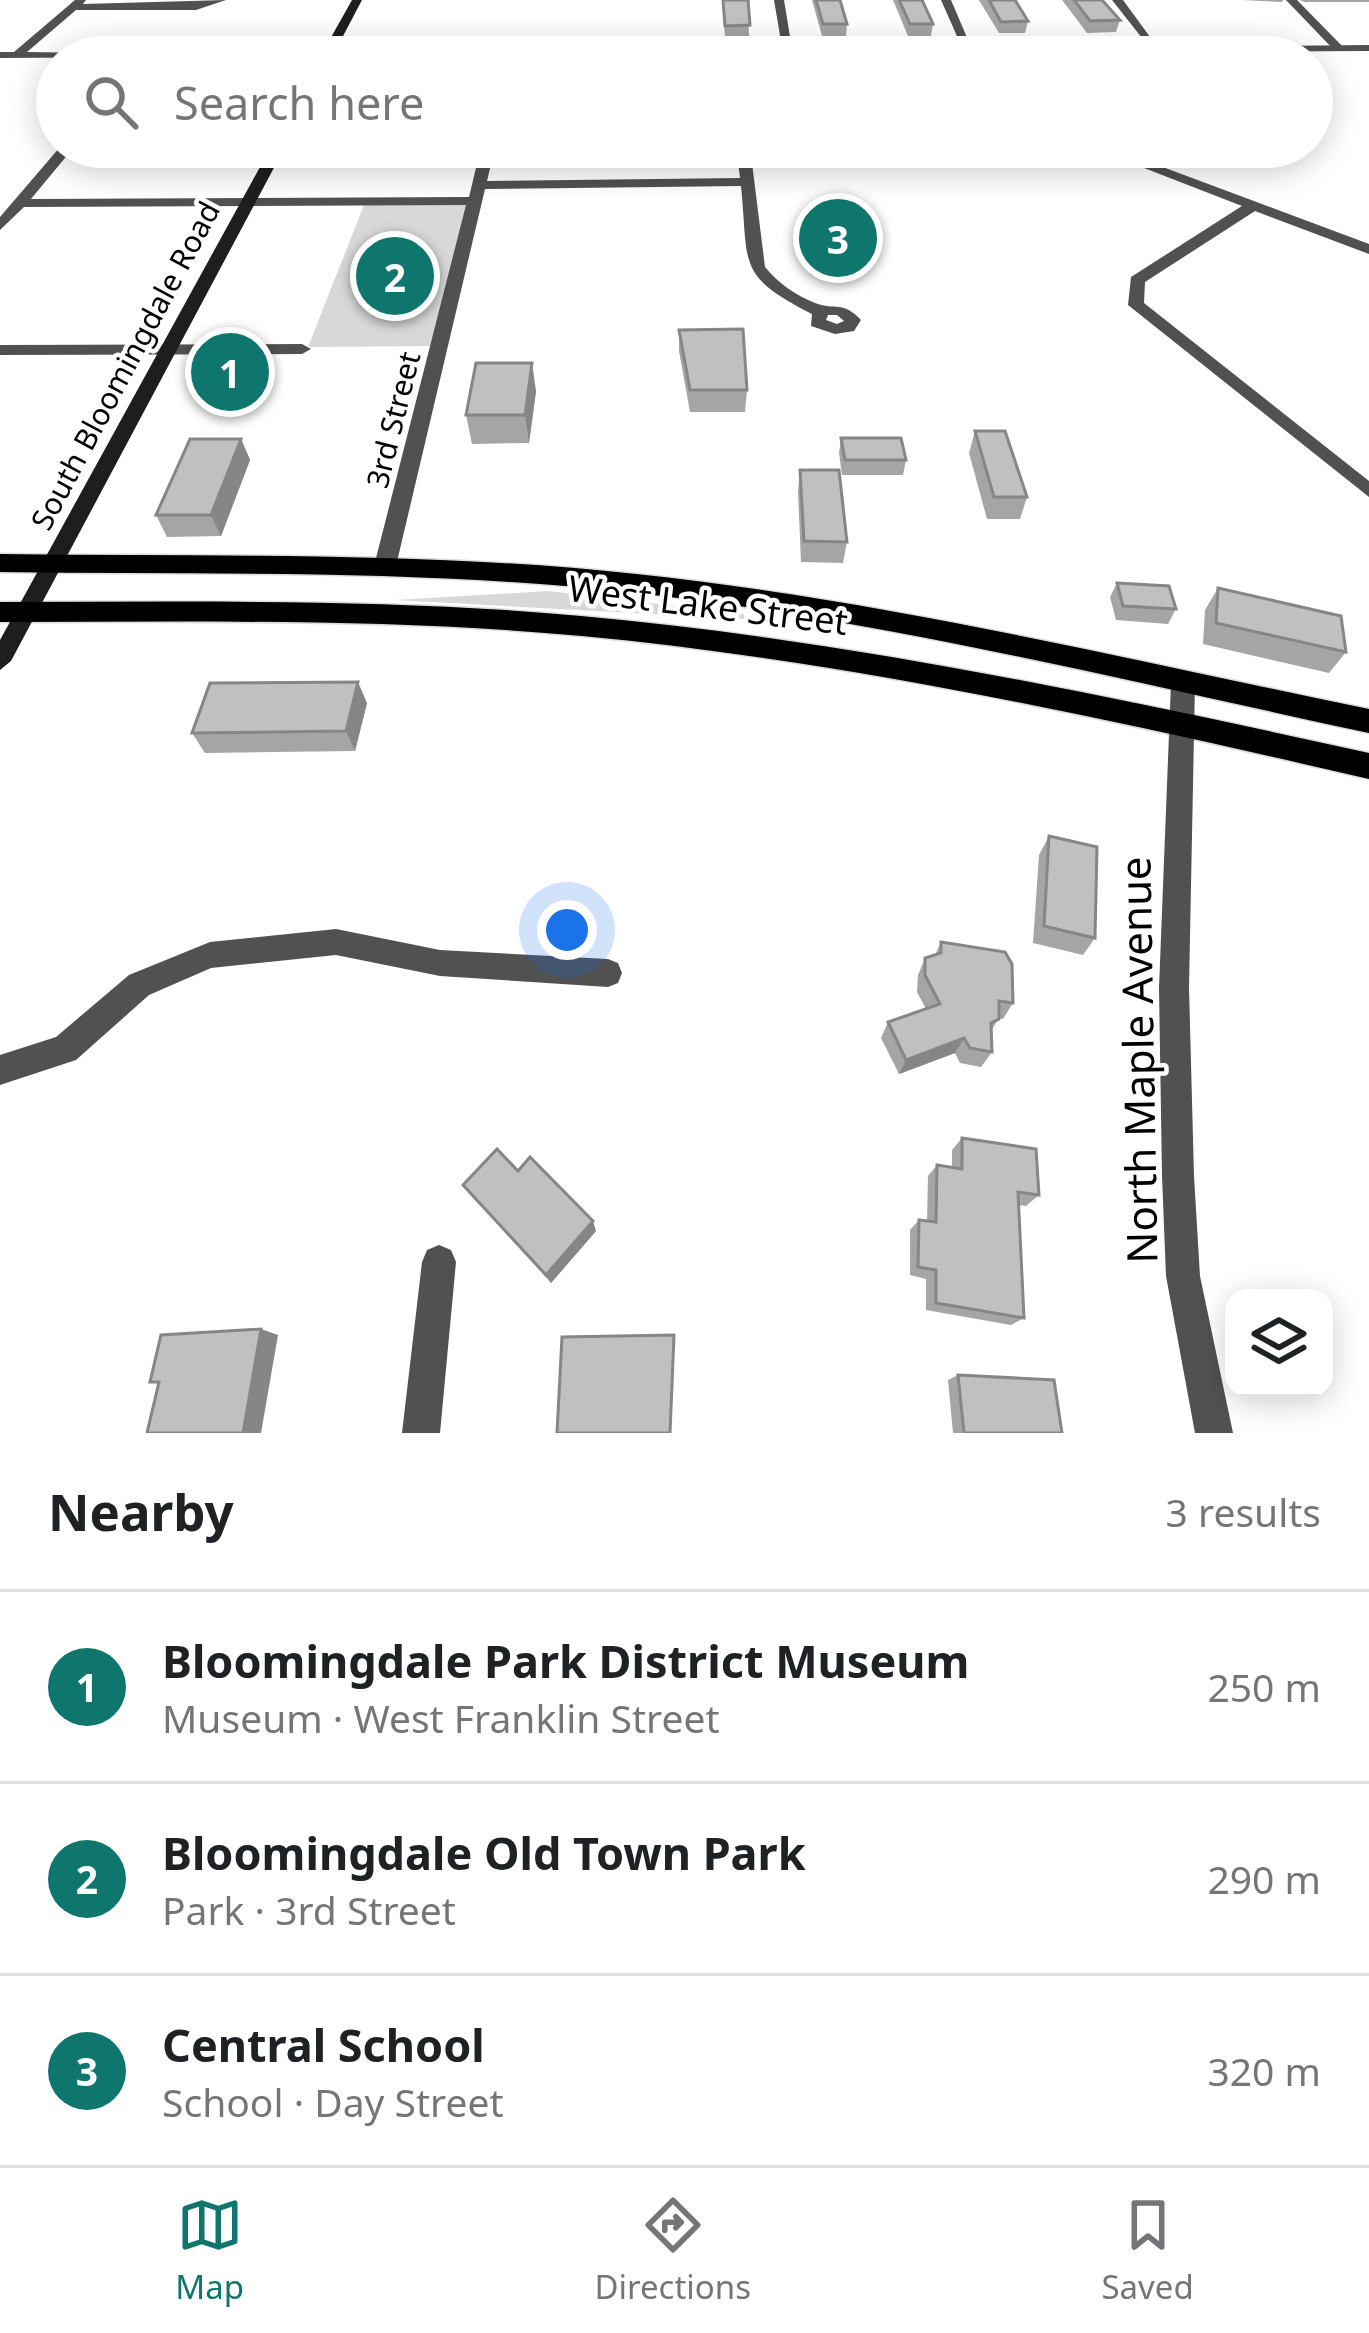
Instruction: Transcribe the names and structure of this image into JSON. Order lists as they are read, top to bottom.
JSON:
{
  "streets": {
    "main road": ["South Bloomingdale Road", "West Lake Street"],
    "street": ["3rd Street", "North Maple Avenue"]
  },
  "crossings": [
    ["South Bloomingdale Road", "West Lake Street"],
    ["3rd Street", "West Lake Street"],
    ["West Lake Street", "North Maple Avenue"]
  ],
  "page": {
    "search": "Search here",
    "pins": ["3", "2", "1"],
    "heading": ["Nearby", "3 results"],
    "list": [
      {
        "mark": "1",
        "name": "Bloomingdale Park District Museum",
        "note": "Museum · West Franklin Street",
        "value": "250 m"
      },
      {
        "mark": "2",
        "name": "Bloomingdale Old Town Park",
        "note": "Park · 3rd Street",
        "value": "290 m"
      },
      {
        "mark": "3",
        "name": "Central School",
        "note": "School · Day Street",
        "value": "320 m"
      }
    ],
    "nav": ["Map", "Directions", "Saved"]
  }
}
